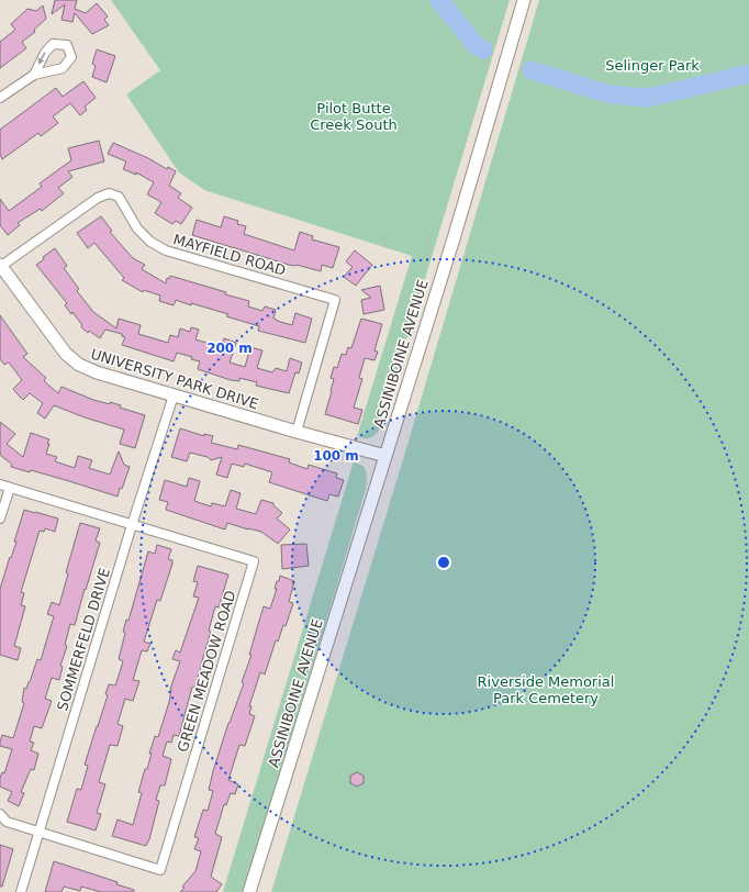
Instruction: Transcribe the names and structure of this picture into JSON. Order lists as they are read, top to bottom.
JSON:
{
  "streets": {
    "street": [
      "MAYFIELD ROAD",
      "ASSINIBOINE AVENUE",
      "UNIVERSITY PARK DRIVE",
      "SOMMERFELD DRIVE",
      "GREEN MEADOW ROAD"
    ]
  },
  "crossings": [
    ["MAYFIELD ROAD", "UNIVERSITY PARK DRIVE"],
    ["ASSINIBOINE AVENUE", "UNIVERSITY PARK DRIVE"],
    ["UNIVERSITY PARK DRIVE", "SOMMERFELD DRIVE"],
    ["SOMMERFELD DRIVE", "GREEN MEADOW ROAD"]
  ],
  "parks": ["Selinger Park", "Pilot Butte Creek South", "Riverside Memorial Park Cemetery"],
  "rings": ["200 m", "100 m"]
}
